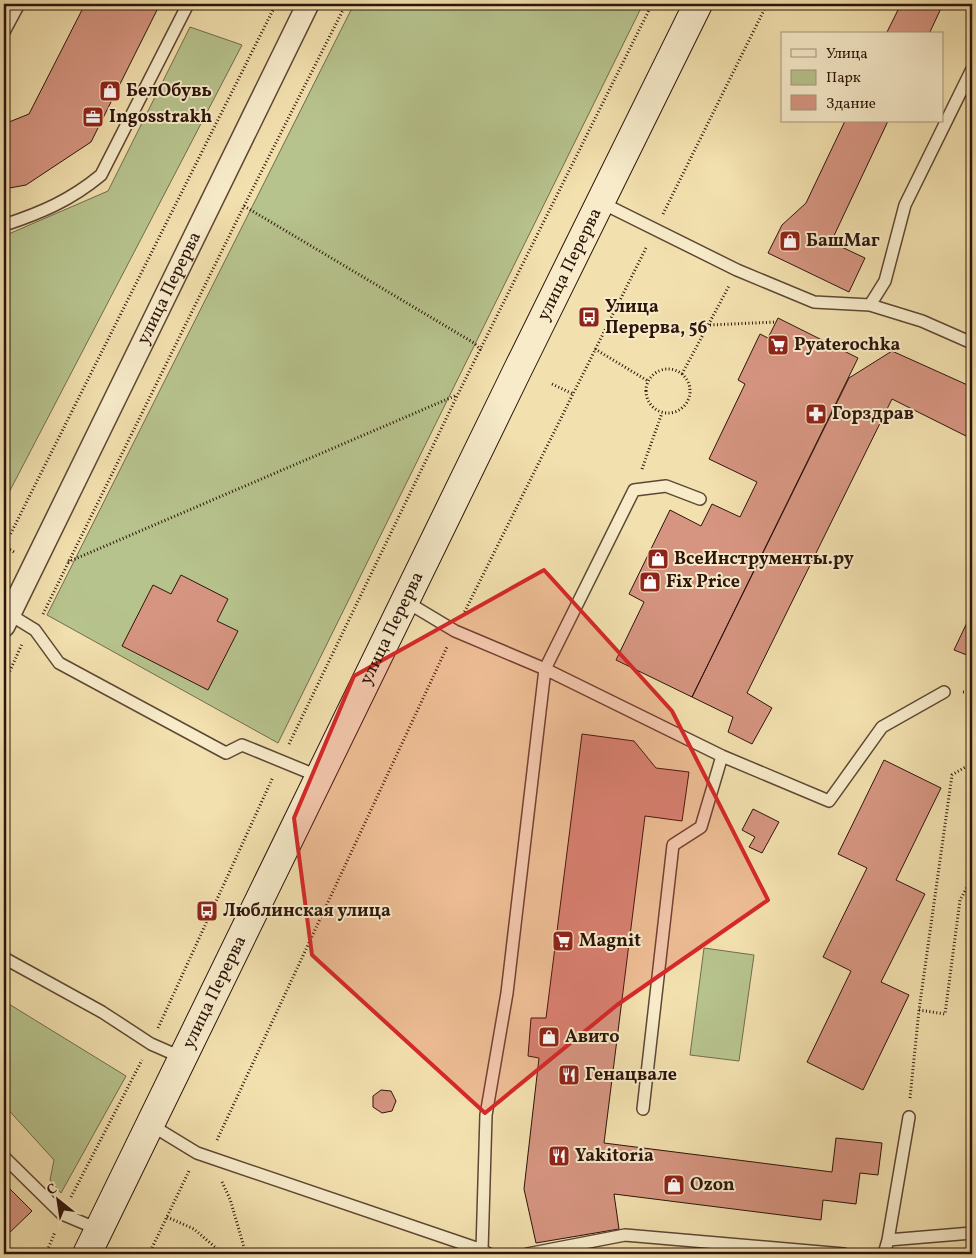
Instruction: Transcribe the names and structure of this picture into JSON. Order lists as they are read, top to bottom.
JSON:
{
  "streets": {
    "main road": ["улица Перерва"]
  },
  "places": {
    "shop": [
      "БелОбувь",
      "БашМаг",
      "ВсеИнструменты.ру",
      "Fix Price",
      "Авито",
      "Ozon"
    ],
    "office": ["Ingosstrakh"],
    "bus stop": ["Улица Перерва, 56", "Люблинская улица"],
    "supermarket": ["Pyaterochka", "Magnit"],
    "pharmacy": ["Горздрав"],
    "restaurant": ["Генацвале", "Yakitoria"]
  },
  "legend": ["Улица", "Парк", "Здание"],
  "north": "top left"
}
